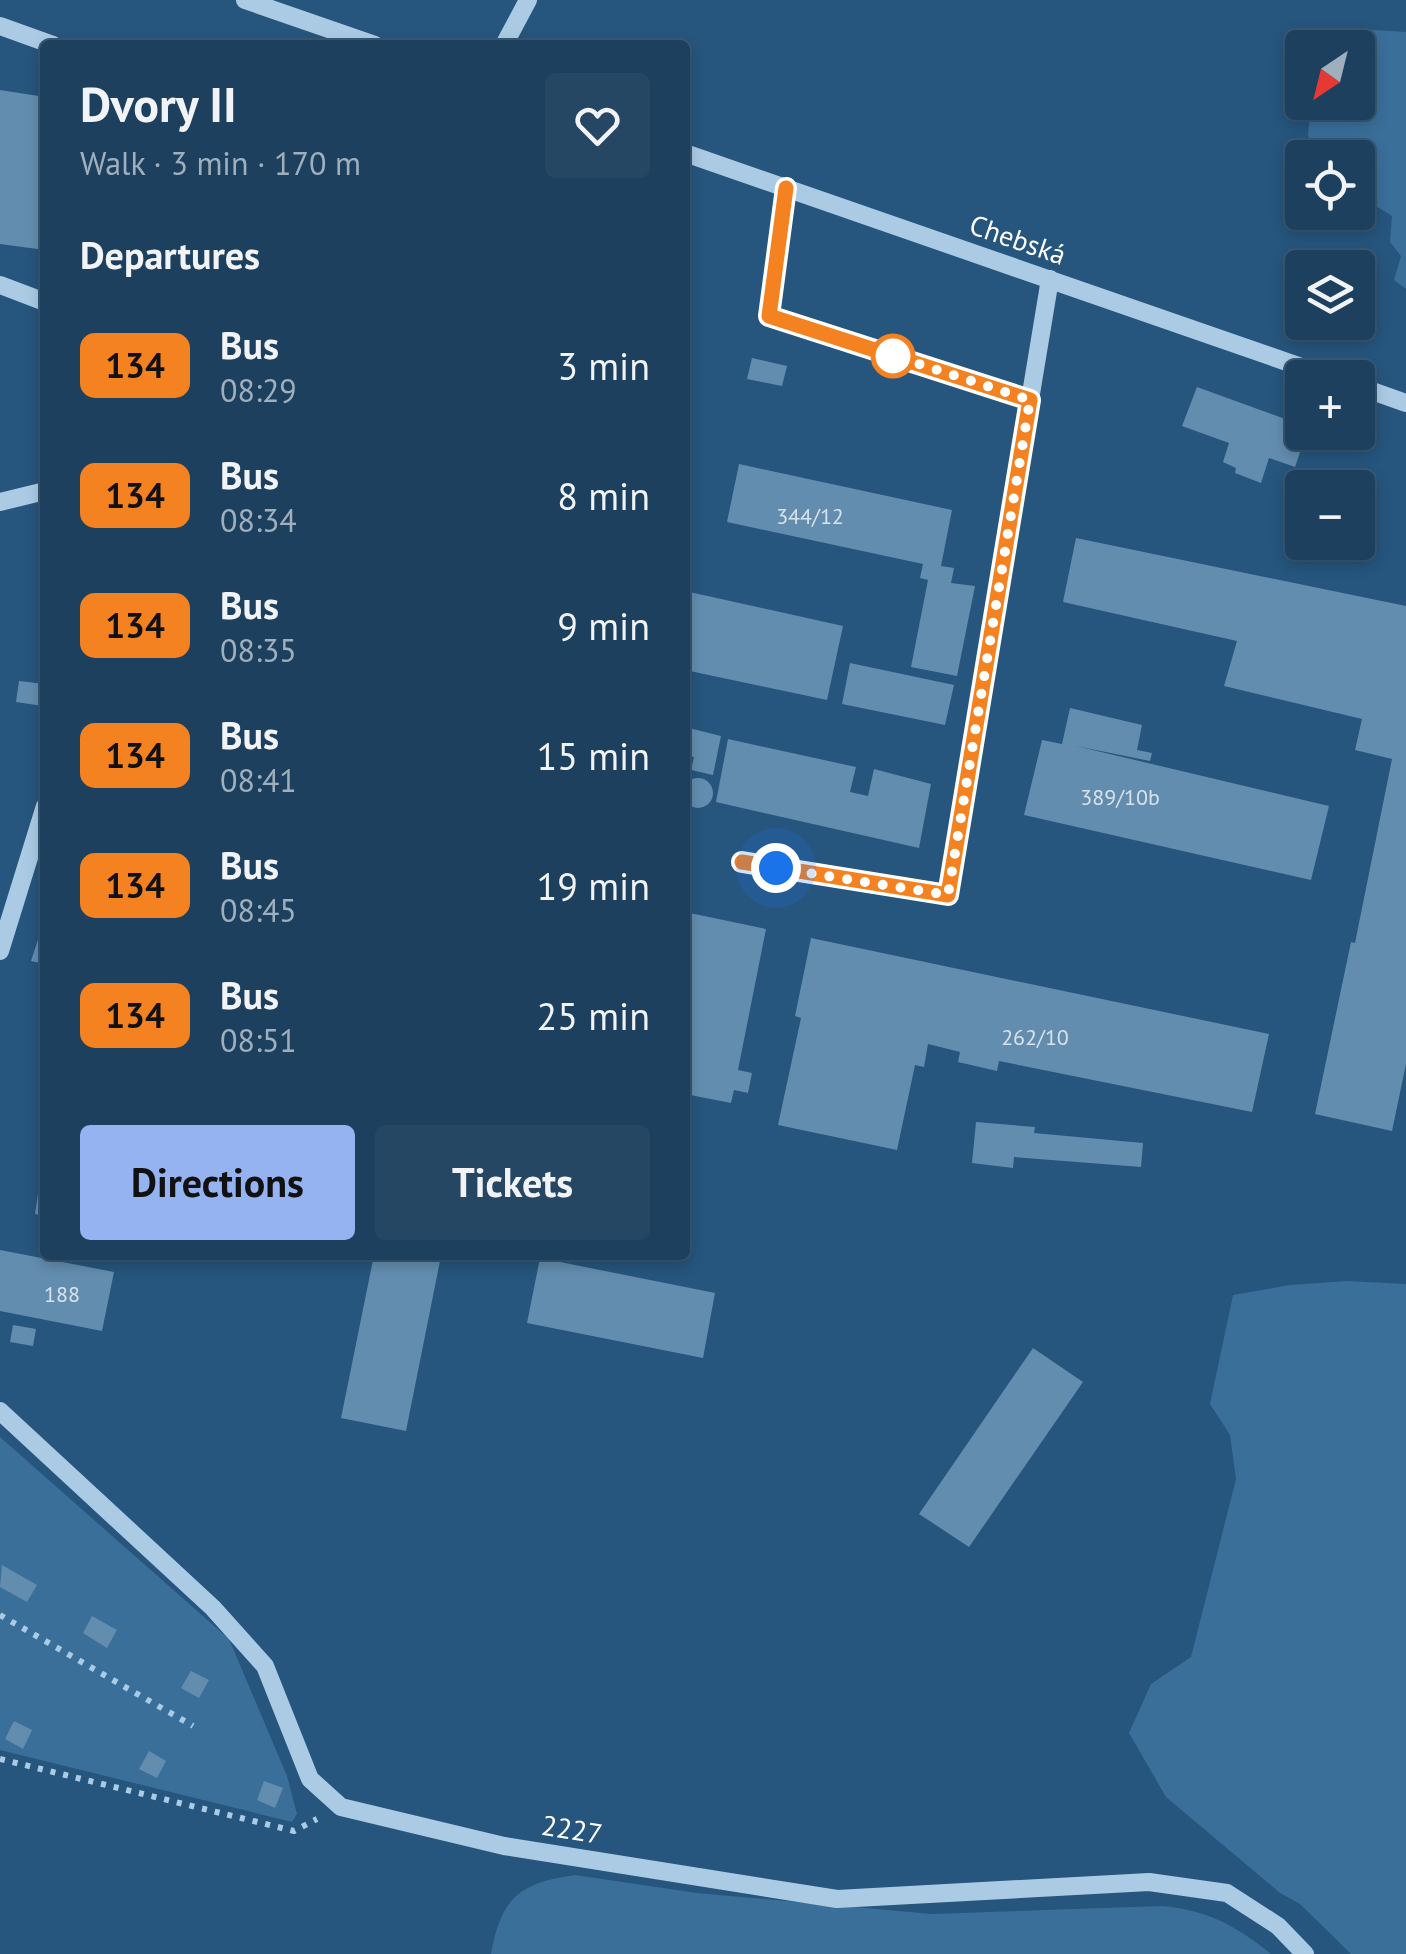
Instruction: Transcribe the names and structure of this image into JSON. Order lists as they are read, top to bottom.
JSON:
{
  "streets": {
    "street": ["Chebská", "2227"]
  },
  "lines": ["bus line 134"],
  "house_numbers": [
    "344/12",
    "389/10b",
    "262/10",
    "188"
  ],
  "north": "bottom left",
  "page": {
    "map_buttons": ["+", "−"],
    "heading": [
      ["Dvory II", "Walk · 3 min · 170 m"],
      "Departures"
    ],
    "list": [
      {
        "mark": "134",
        "name": "Bus",
        "note": "08:29",
        "value": "3 min"
      },
      {
        "mark": "134",
        "name": "Bus",
        "note": "08:34",
        "value": "8 min"
      },
      {
        "mark": "134",
        "name": "Bus",
        "note": "08:35",
        "value": "9 min"
      },
      {
        "mark": "134",
        "name": "Bus",
        "note": "08:41",
        "value": "15 min"
      },
      {
        "mark": "134",
        "name": "Bus",
        "note": "08:45",
        "value": "19 min"
      },
      {
        "mark": "134",
        "name": "Bus",
        "note": "08:51",
        "value": "25 min"
      }
    ],
    "buttons": ["Directions", "Tickets"]
  }
}
